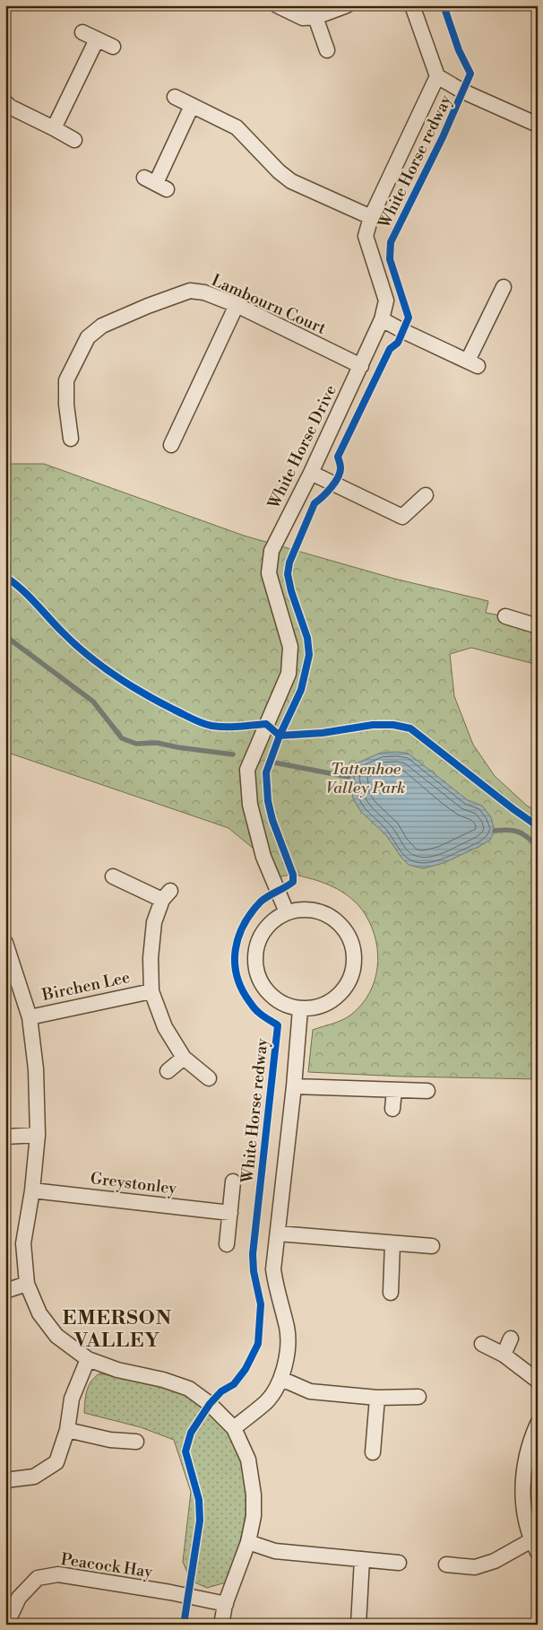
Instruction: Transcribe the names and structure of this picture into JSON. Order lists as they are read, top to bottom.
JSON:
{
  "streets": {
    "street": [
      "Lambourn Court",
      "White Horse Drive",
      "Birchen Lee",
      "Greystonley",
      "Peacock Hay"
    ],
    "cycle path": ["White Horse redway"]
  },
  "crossings": [
    ["Lambourn Court", "White Horse Drive"]
  ],
  "districts": ["EMERSON VALLEY"],
  "parks": ["Tattenhoe Valley Park"]
}
